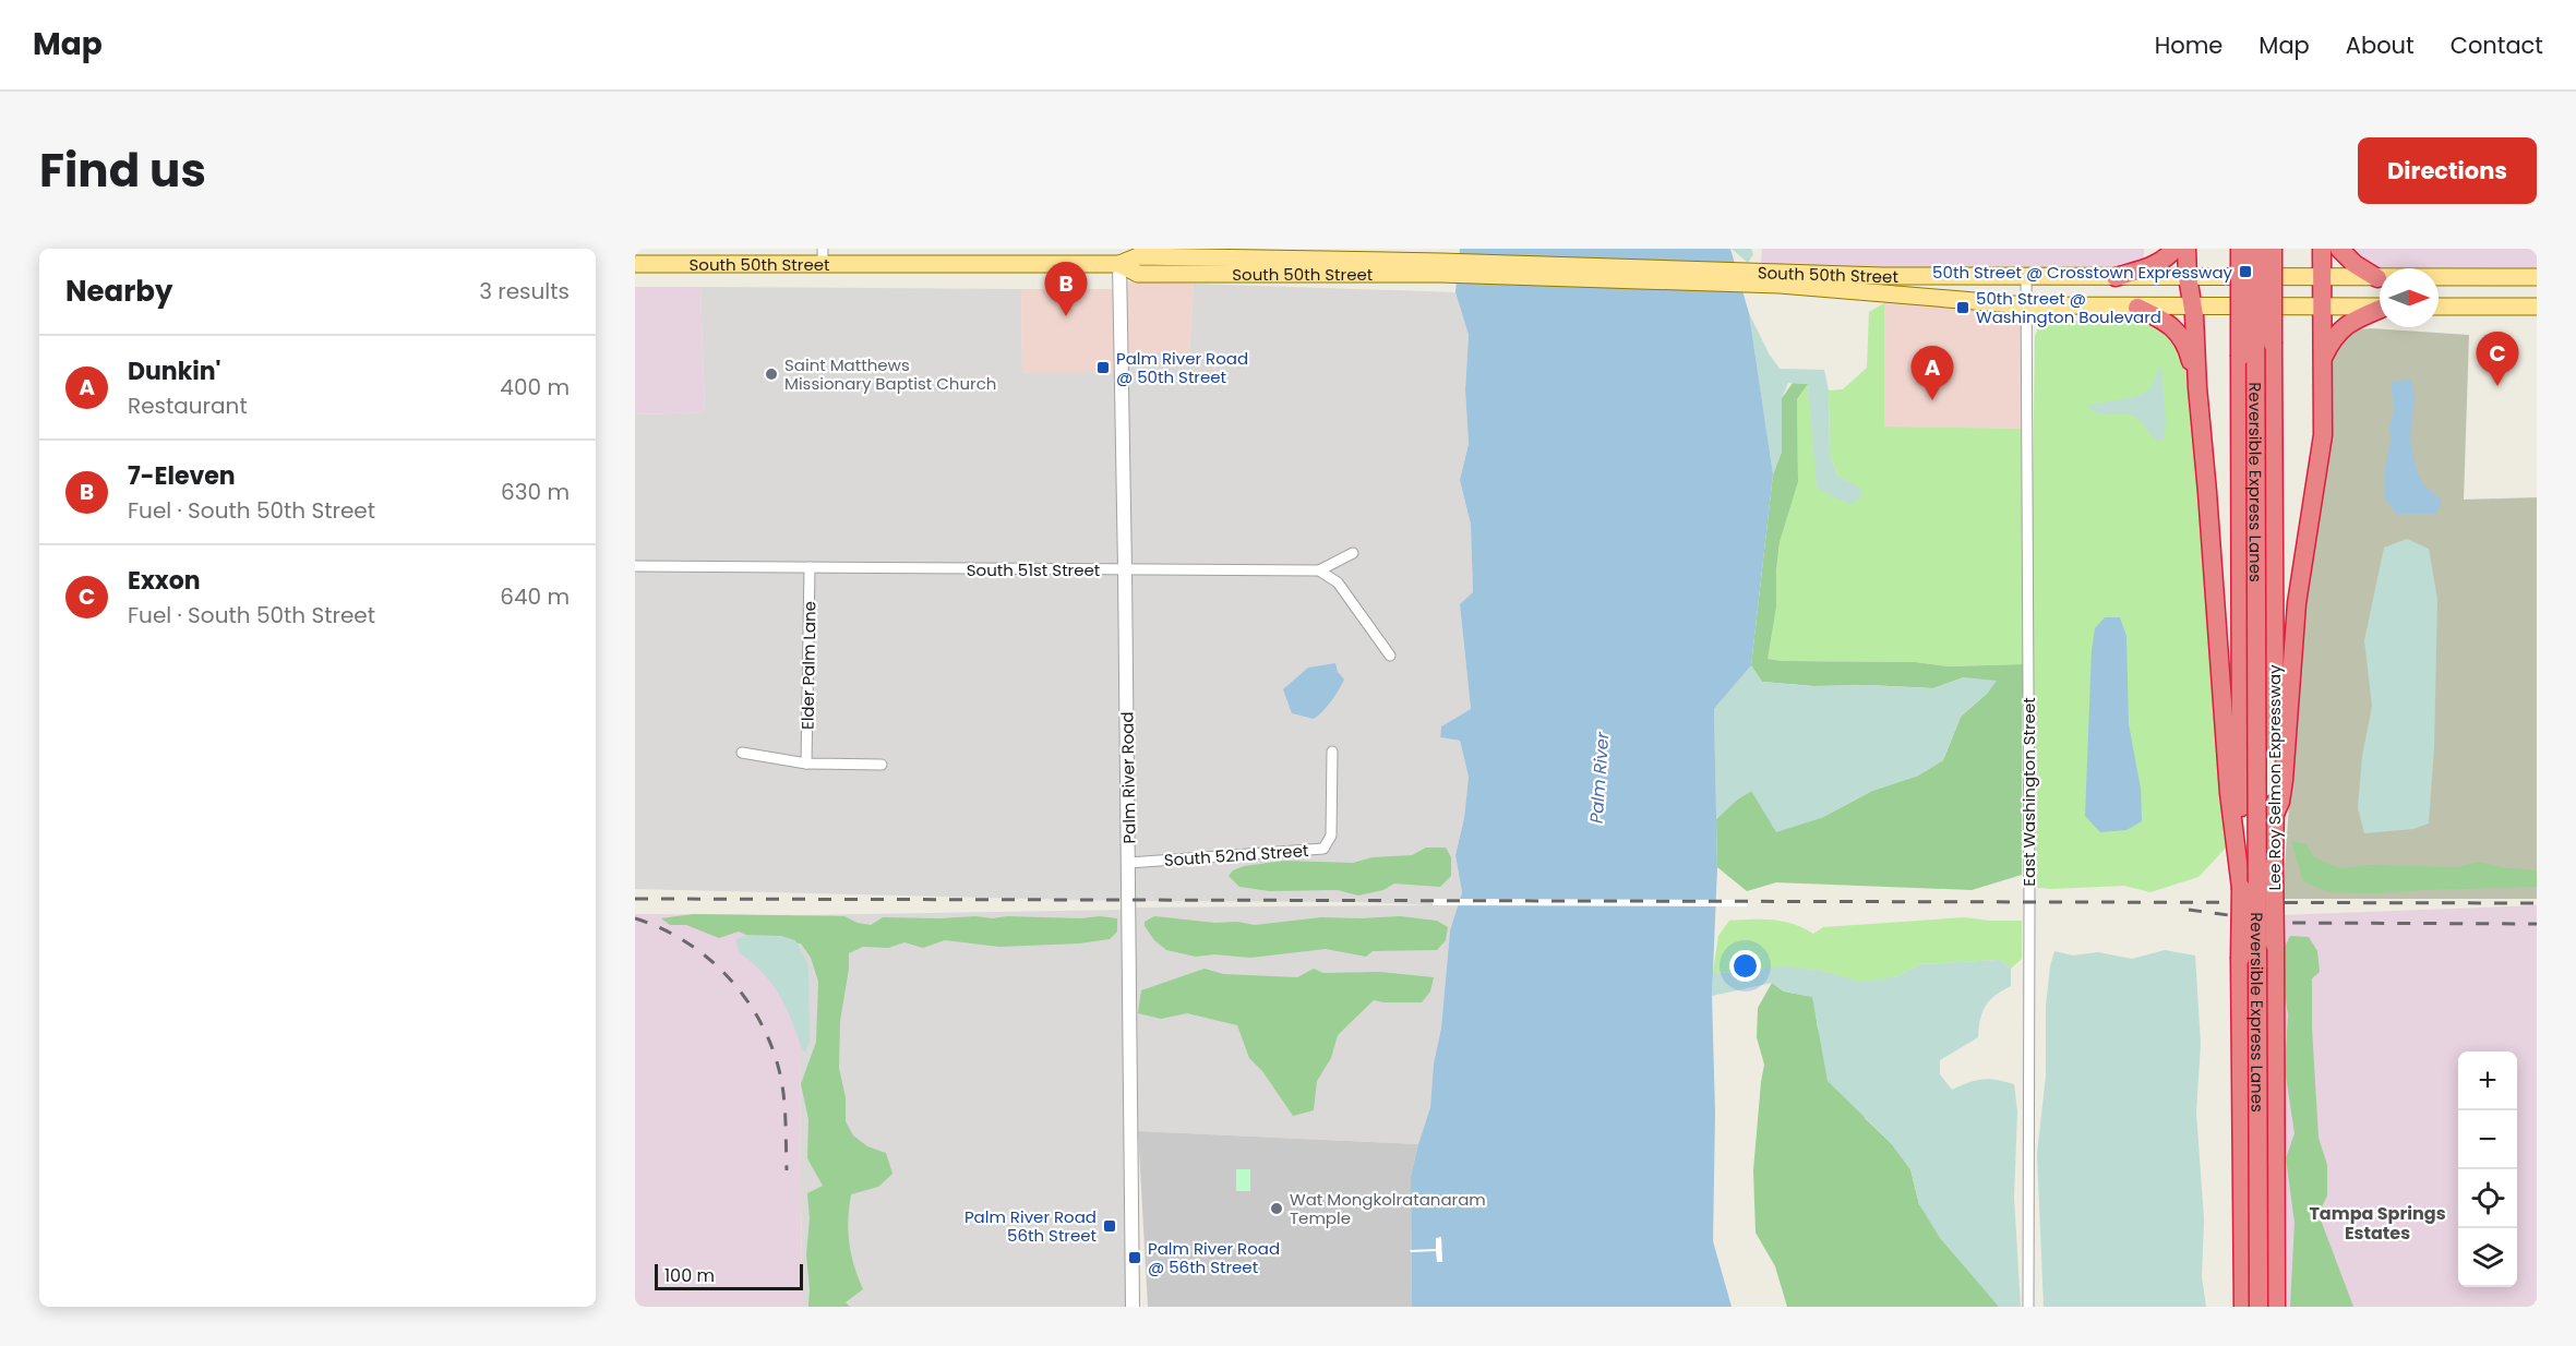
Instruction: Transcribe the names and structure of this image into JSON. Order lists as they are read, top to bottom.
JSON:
{
  "streets": {
    "highway": ["Reversible Express Lanes", "Lee Roy Selmon Expressway"],
    "main road": ["South 50th Street"],
    "street": [
      "South 51st Street",
      "Elder Palm Lane",
      "Palm River Road",
      "East Washington Street",
      "South 52nd Street"
    ]
  },
  "crossings": [
    ["South 50th Street", "Palm River Road"],
    ["South 50th Street", "East Washington Street"],
    ["South 51st Street", "Elder Palm Lane"],
    ["South 51st Street", "Palm River Road"],
    ["Palm River Road", "South 52nd Street"]
  ],
  "districts": ["Tampa Springs Estates"],
  "water": ["Palm River"],
  "places": {
    "transit": [
      "50th Street @ Crosstown Expressway",
      "50th Street @ Washington Boulevard",
      "Palm River Road @ 50th Street",
      "Palm River Road 56th Street",
      "Palm River Road @ 56th Street"
    ],
    "other": ["Saint Matthews Missionary Baptist Church", "Wat Mongkolratanaram Temple"]
  },
  "scale_bar": "100 m",
  "north": "right",
  "page": {
    "header": "Map",
    "nav": [
      "Home",
      "Map",
      "About",
      "Contact"
    ],
    "title": "Find us",
    "buttons": "Directions",
    "heading": ["Nearby", "3 results"],
    "pins": ["B", "C", "A"],
    "list": [
      {
        "mark": "A",
        "name": "Dunkin'",
        "note": "Restaurant",
        "value": "400 m"
      },
      {
        "mark": "B",
        "name": "7-Eleven",
        "note": "Fuel · South 50th Street",
        "value": "630 m"
      },
      {
        "mark": "C",
        "name": "Exxon",
        "note": "Fuel · South 50th Street",
        "value": "640 m"
      }
    ],
    "map_buttons": ["+", "−"],
    "scale": "100 m"
  }
}
